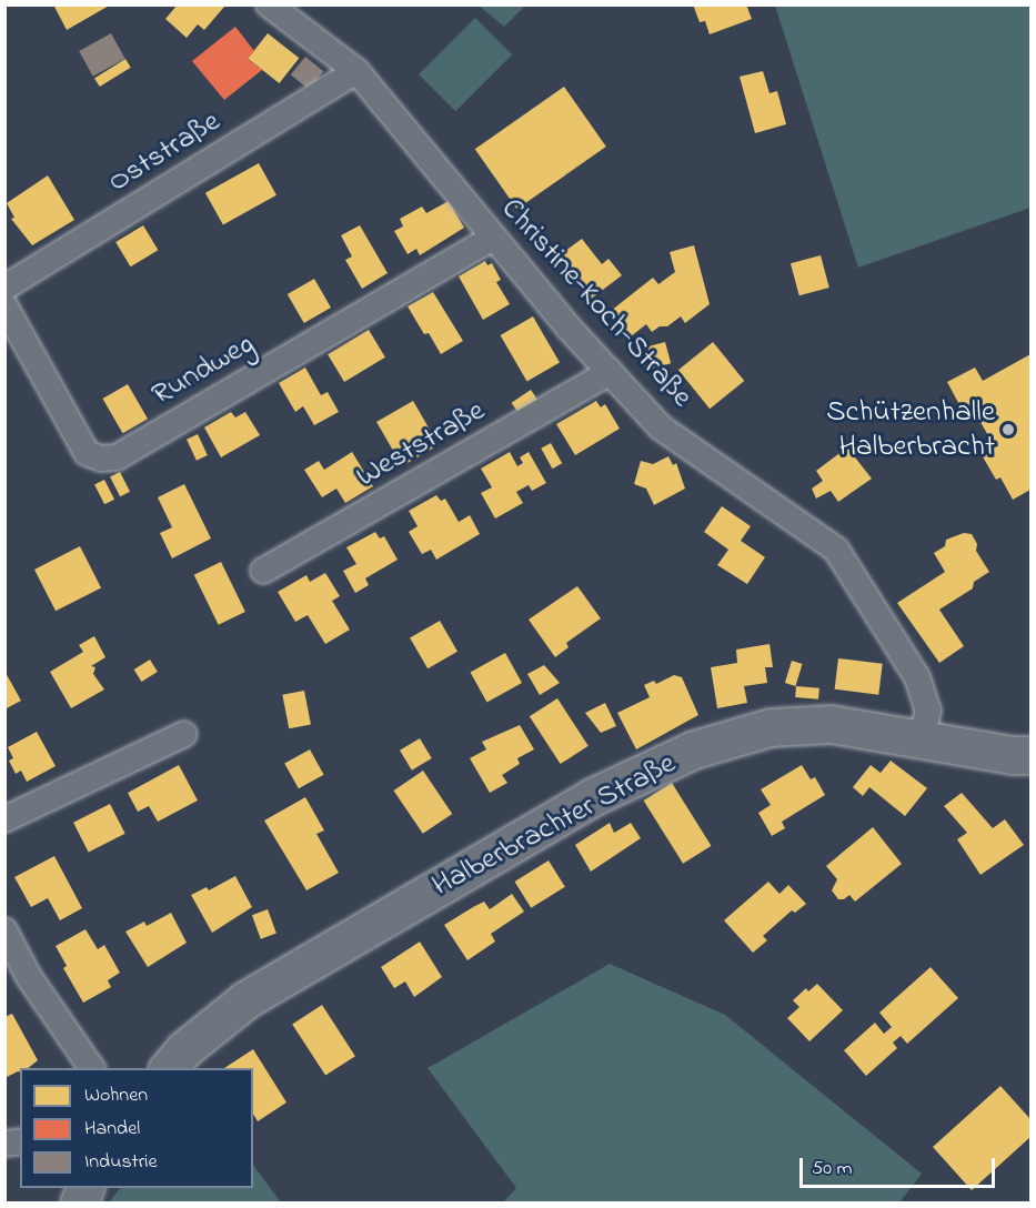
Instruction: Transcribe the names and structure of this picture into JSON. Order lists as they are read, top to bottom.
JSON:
{
  "streets": {
    "main road": ["Halberbrachter Straße"],
    "street": [
      "Oststraße",
      "Christine-Koch-Straße",
      "Rundweg",
      "Weststraße"
    ]
  },
  "crossings": [
    ["Oststraße", "Christine-Koch-Straße"],
    ["Christine-Koch-Straße", "Rundweg"],
    ["Christine-Koch-Straße", "Weststraße"],
    ["Christine-Koch-Straße", "Halberbrachter Straße"]
  ],
  "places": ["Schützenhalle Halberbracht"],
  "legend": ["Wohnen", "Handel", "Industrie"],
  "scale_bar": "50 m"
}
